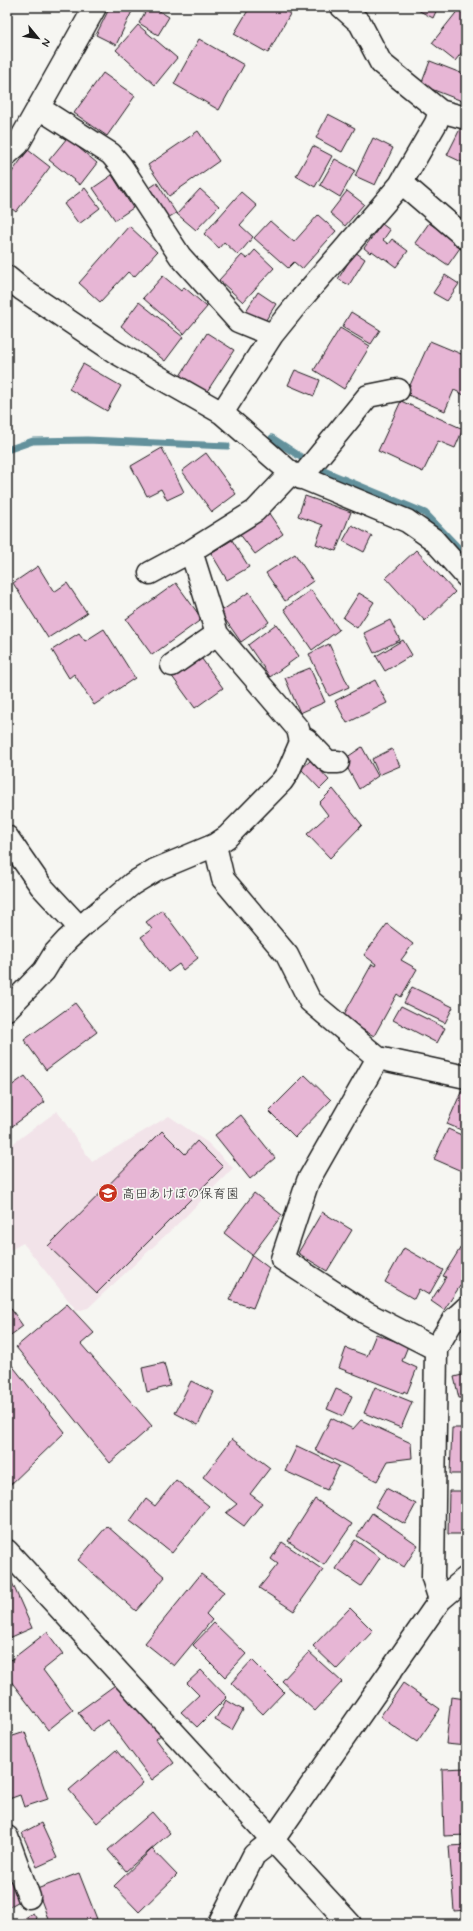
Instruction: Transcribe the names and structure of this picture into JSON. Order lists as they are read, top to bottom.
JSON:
{
  "places": {
    "school or university": ["高田あけぼの保育園"]
  },
  "north": "bottom right"
}
